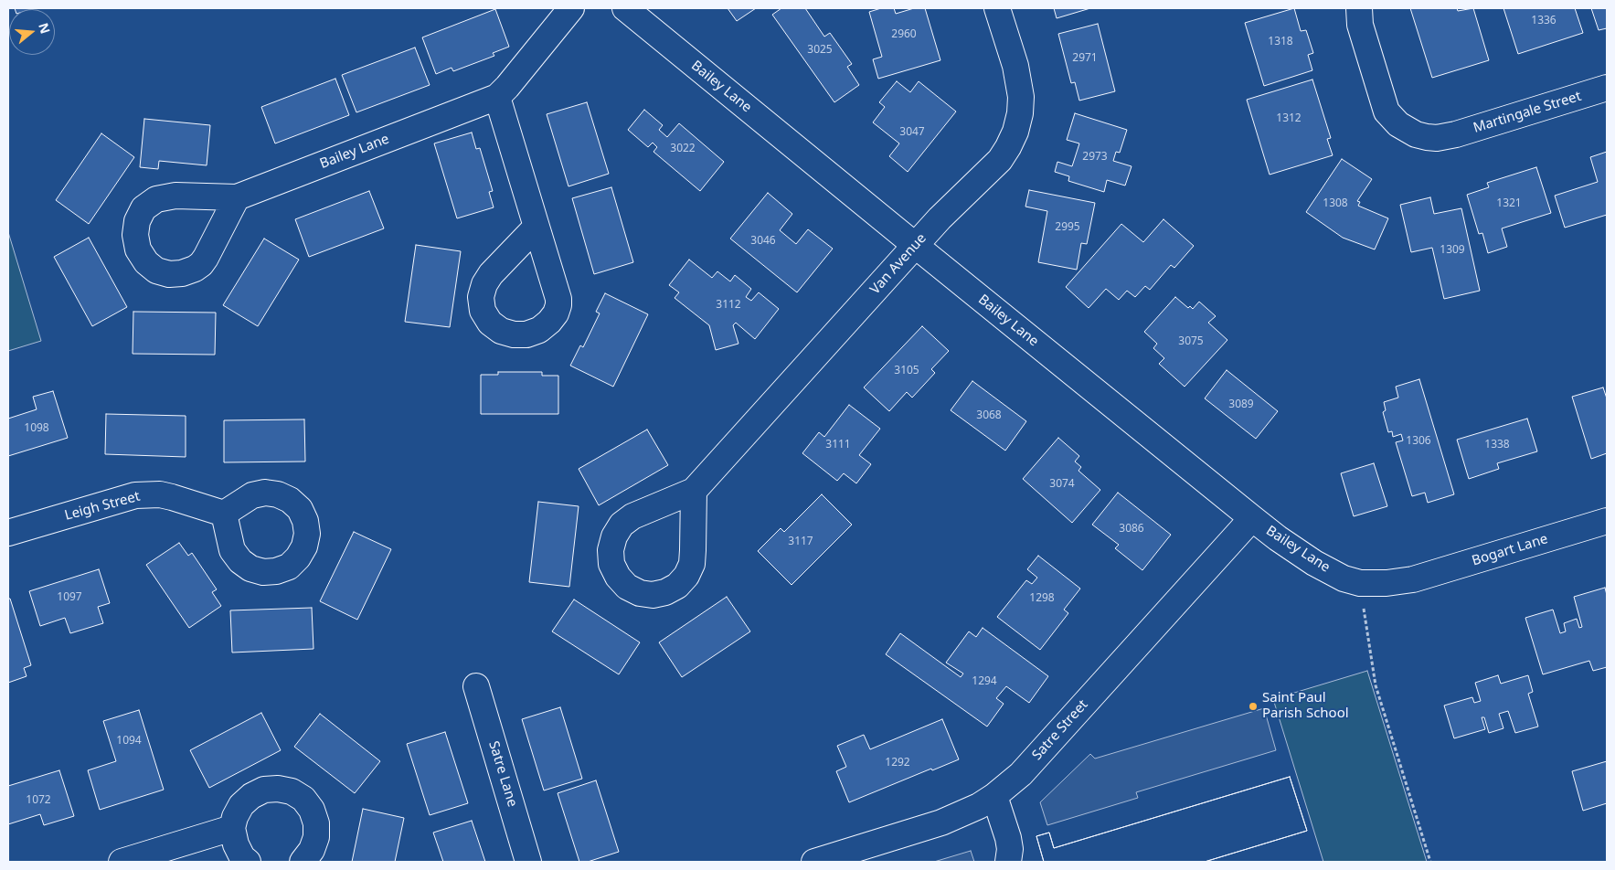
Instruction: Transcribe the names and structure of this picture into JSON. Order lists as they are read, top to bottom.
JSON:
{
  "streets": {
    "street": [
      "Bailey Lane",
      "Martingale Street",
      "Van Avenue",
      "Leigh Street",
      "Bogart Lane",
      "Satre Street",
      "Satre Lane"
    ]
  },
  "crossings": [
    ["Bailey Lane", "Van Avenue"],
    ["Bailey Lane", "Bogart Lane"],
    ["Bailey Lane", "Satre Street"]
  ],
  "places": ["Saint Paul Parish School"],
  "house_numbers": [
    "1336",
    "2960",
    "1318",
    "3025",
    "2971",
    "1312",
    "3047",
    "3022",
    "2973",
    "1308",
    "1321",
    "2995",
    "3046",
    "1309",
    "3112",
    "3075",
    "3105",
    "3089",
    "3068",
    "1098",
    "1306",
    "3111",
    "1338",
    "3074",
    "3086",
    "3117",
    "1097",
    "1298",
    "1294",
    "1094",
    "1292",
    "1072"
  ],
  "north": "right"
}
